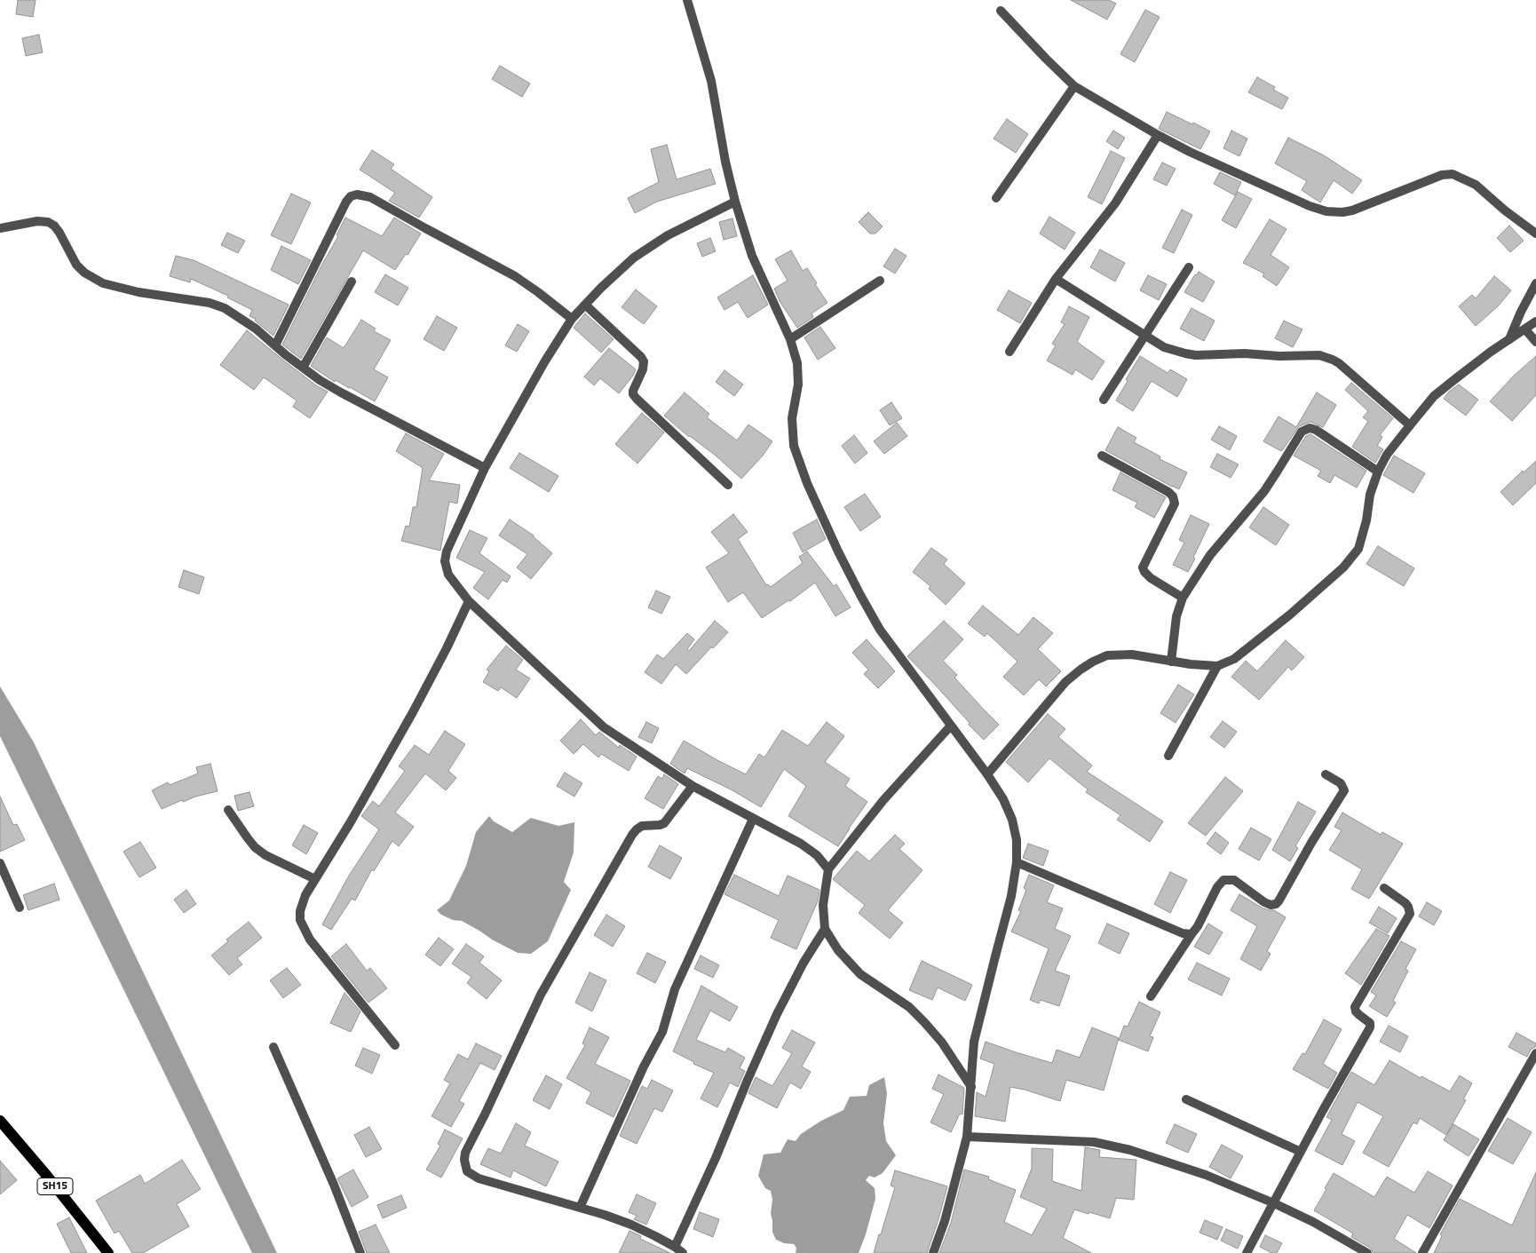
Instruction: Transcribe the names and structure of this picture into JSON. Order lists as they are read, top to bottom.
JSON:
{
  "streets": {
    "main road": ["SH15"]
  }
}
